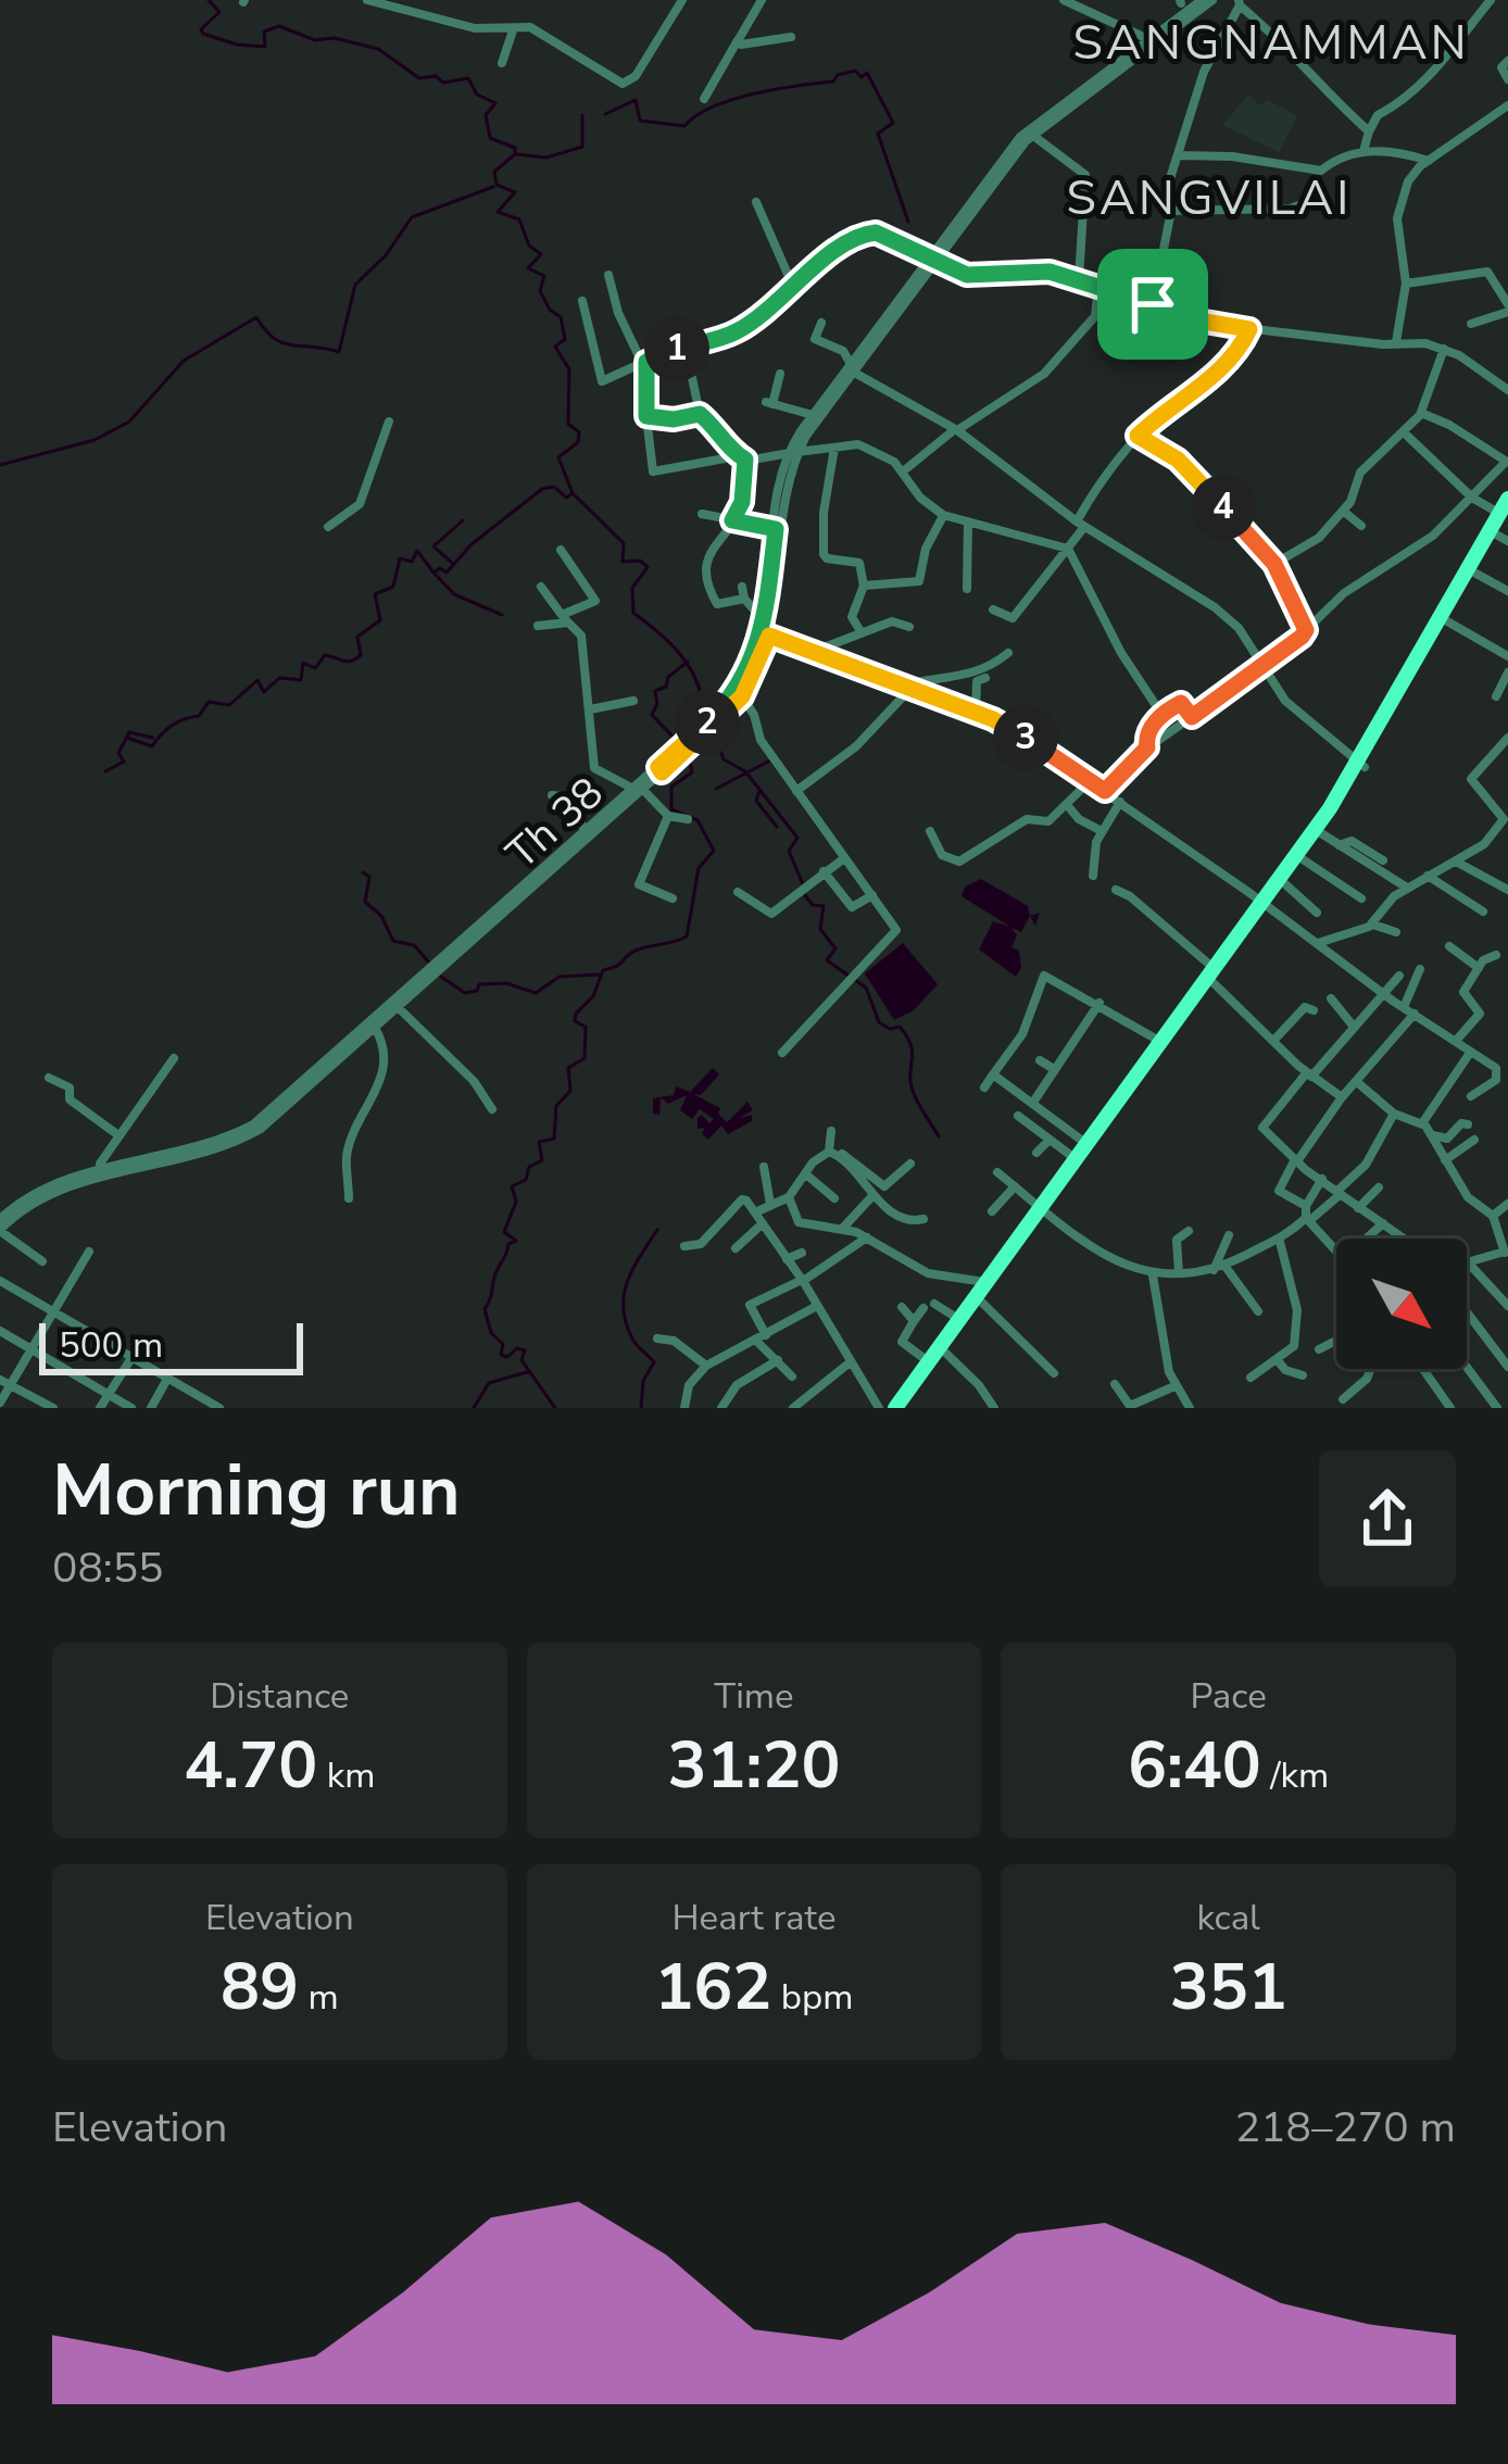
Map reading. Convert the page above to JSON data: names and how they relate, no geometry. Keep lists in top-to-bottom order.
{
  "streets": {
    "street": ["Th 38"]
  },
  "districts": ["SANGNAMMAN", "SANGVILAI"],
  "scale_bar": "500 m",
  "north": "bottom right",
  "page": {
    "pins": [
      "1",
      "4",
      "2",
      "3"
    ],
    "scale": "500 m",
    "heading": ["Morning run", "08:55"],
    "stats": [
      ["Distance", "4.70 km"],
      ["Time", "31:20"],
      ["Pace", "6:40 /km"],
      ["Elevation", "89 m"],
      ["Heart rate", "162 bpm"],
      ["kcal", "351"]
    ],
    "chart": ["Elevation", "218–270 m"]
  }
}
